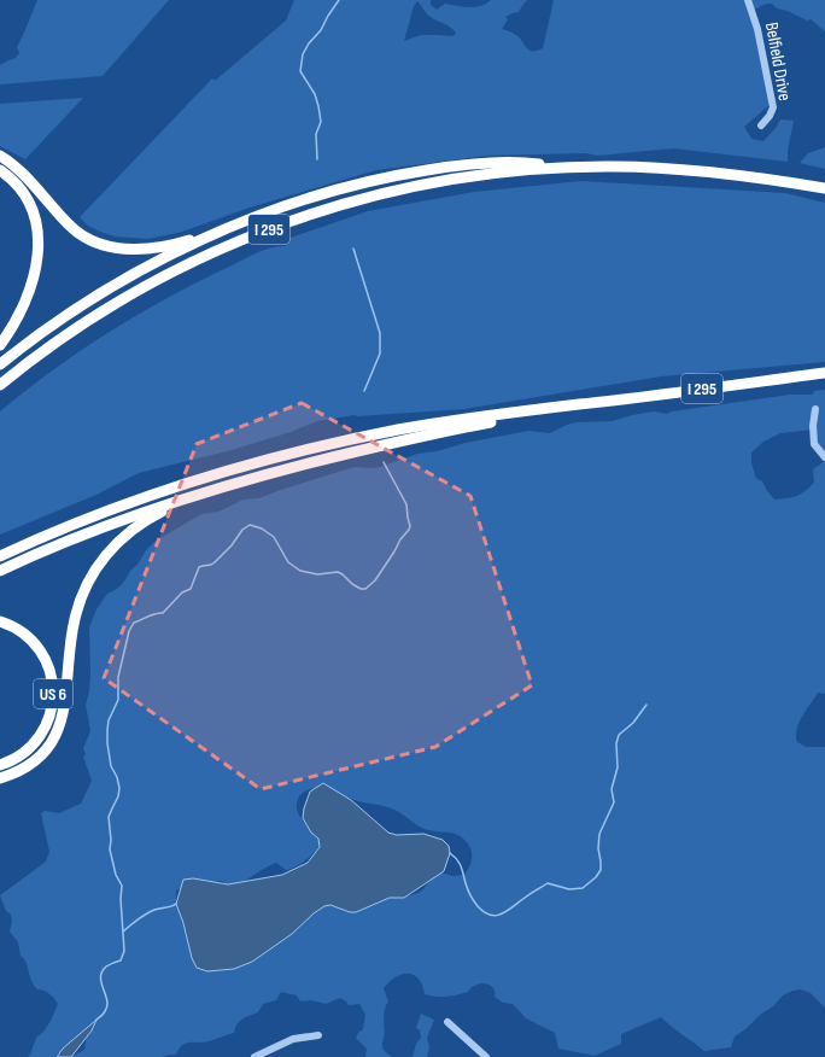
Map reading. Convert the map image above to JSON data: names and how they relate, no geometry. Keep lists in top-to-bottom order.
{
  "streets": {
    "highway": ["I 295", "US 6"],
    "street": ["Belfield Drive"]
  }
}
